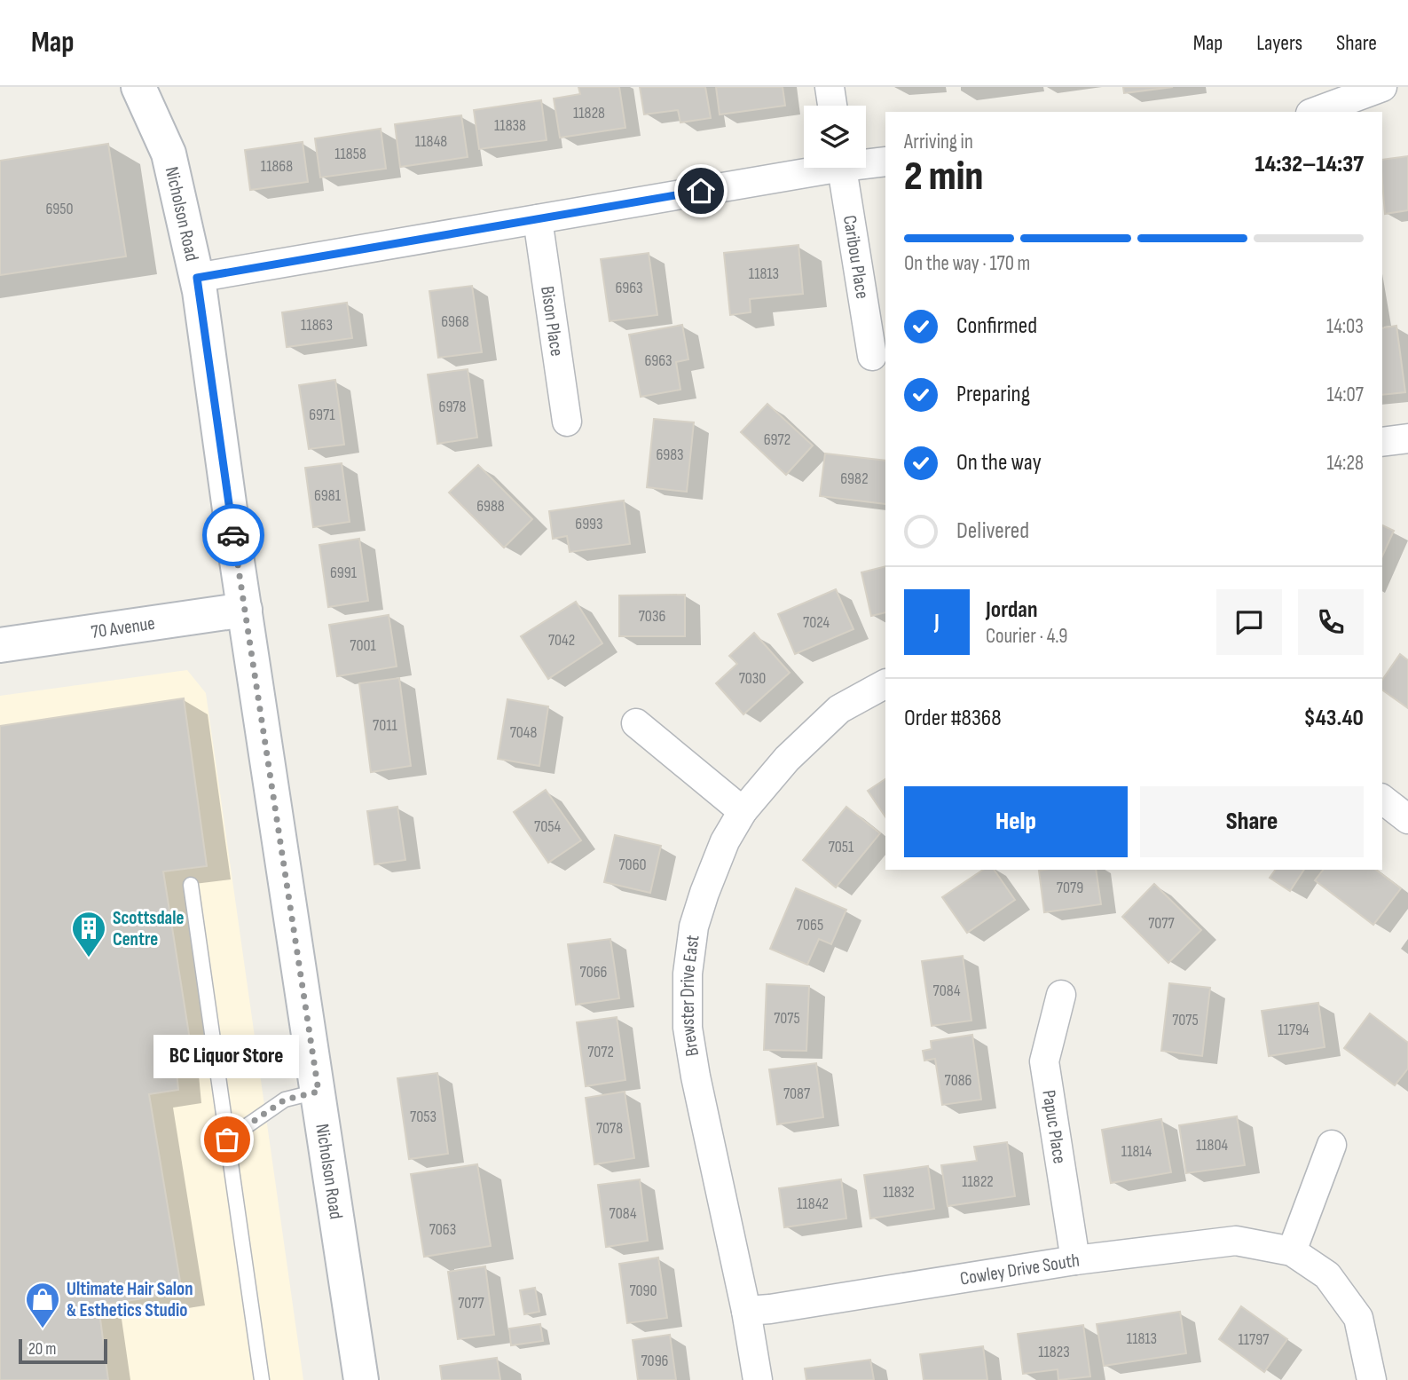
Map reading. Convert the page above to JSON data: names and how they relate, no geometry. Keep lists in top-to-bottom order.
{
  "streets": {
    "street": [
      "Nicholson Road",
      "Caribou Place",
      "Bison Place",
      "70 Avenue",
      "Brewster Drive East",
      "Papuc Place",
      "Cowley Drive South"
    ]
  },
  "crossings": [
    ["Nicholson Road", "70 Avenue"],
    ["Brewster Drive East", "Cowley Drive South"],
    ["Papuc Place", "Cowley Drive South"]
  ],
  "places": {
    "building": ["Scottsdale Centre"],
    "other": ["BC Liquor Store"],
    "shop": ["Ultimate Hair Salon & Esthetics Studio"]
  },
  "house_numbers": [
    "11828",
    "11838",
    "11848",
    "11858",
    "11868",
    "6950",
    "11813",
    "6963",
    "6968",
    "11863",
    "6963",
    "6978",
    "6971",
    "6972",
    "6983",
    "6982",
    "6981",
    "6988",
    "6993",
    "6991",
    "7036",
    "7024",
    "7042",
    "7001",
    "7030",
    "7011",
    "7048",
    "7054",
    "7051",
    "7060",
    "7079",
    "7077",
    "7065",
    "7066",
    "7084",
    "7075",
    "7075",
    "11794",
    "7072",
    "7086",
    "7087",
    "7053",
    "7078",
    "11804",
    "11814",
    "11822",
    "11832",
    "11842",
    "7084",
    "7063",
    "7090",
    "7077",
    "11813",
    "11797",
    "11823",
    "7096"
  ],
  "scale_bar": "20 m",
  "page": {
    "header": "Map",
    "nav": ["Map", "Layers", "Share"],
    "heading": ["2 min", "Arriving in", "14:32–14:37"],
    "panel": [
      "Jordan",
      "Courier · 4.9",
      "Order #8368",
      "$43.40"
    ],
    "bar": "On the way · 170 m",
    "list": [
      ["Confirmed", "14:03"],
      ["Preparing", "14:07"],
      ["On the way", "14:28"],
      "Delivered"
    ],
    "round": "J",
    "buttons": ["Help", "Share"],
    "bubble": "BC Liquor Store",
    "scale": "20 m"
  }
}
